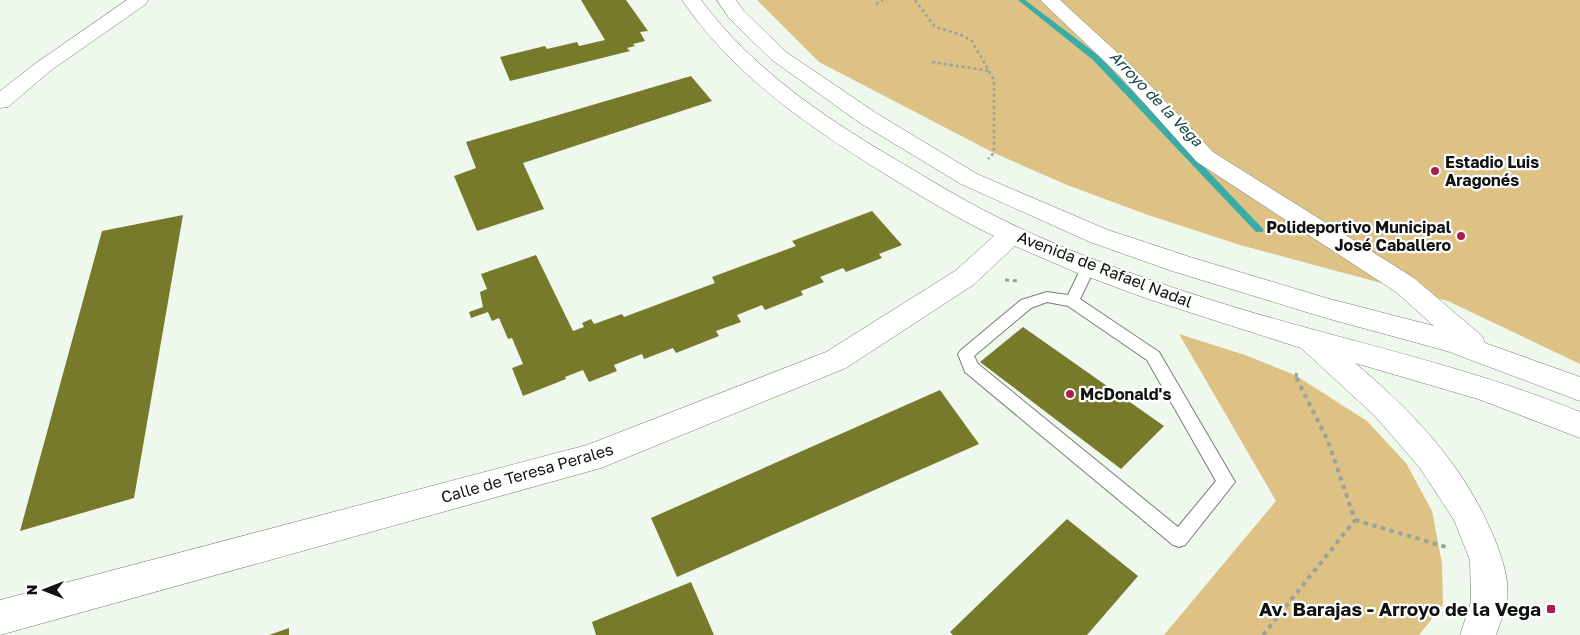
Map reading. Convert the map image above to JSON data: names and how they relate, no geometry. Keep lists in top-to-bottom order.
{
  "streets": {
    "street": ["Avenida de Rafael Nadal", "Calle de Teresa Perales"]
  },
  "crossings": [
    ["Avenida de Rafael Nadal", "Calle de Teresa Perales"]
  ],
  "water": ["Arroyo de la Vega"],
  "places": {
    "other": ["Estadio Luis Aragonés", "Polideportivo Municipal José Caballero", "McDonald's"],
    "transit": ["Av. Barajas - Arroyo de la Vega"]
  },
  "north": "left"
}
